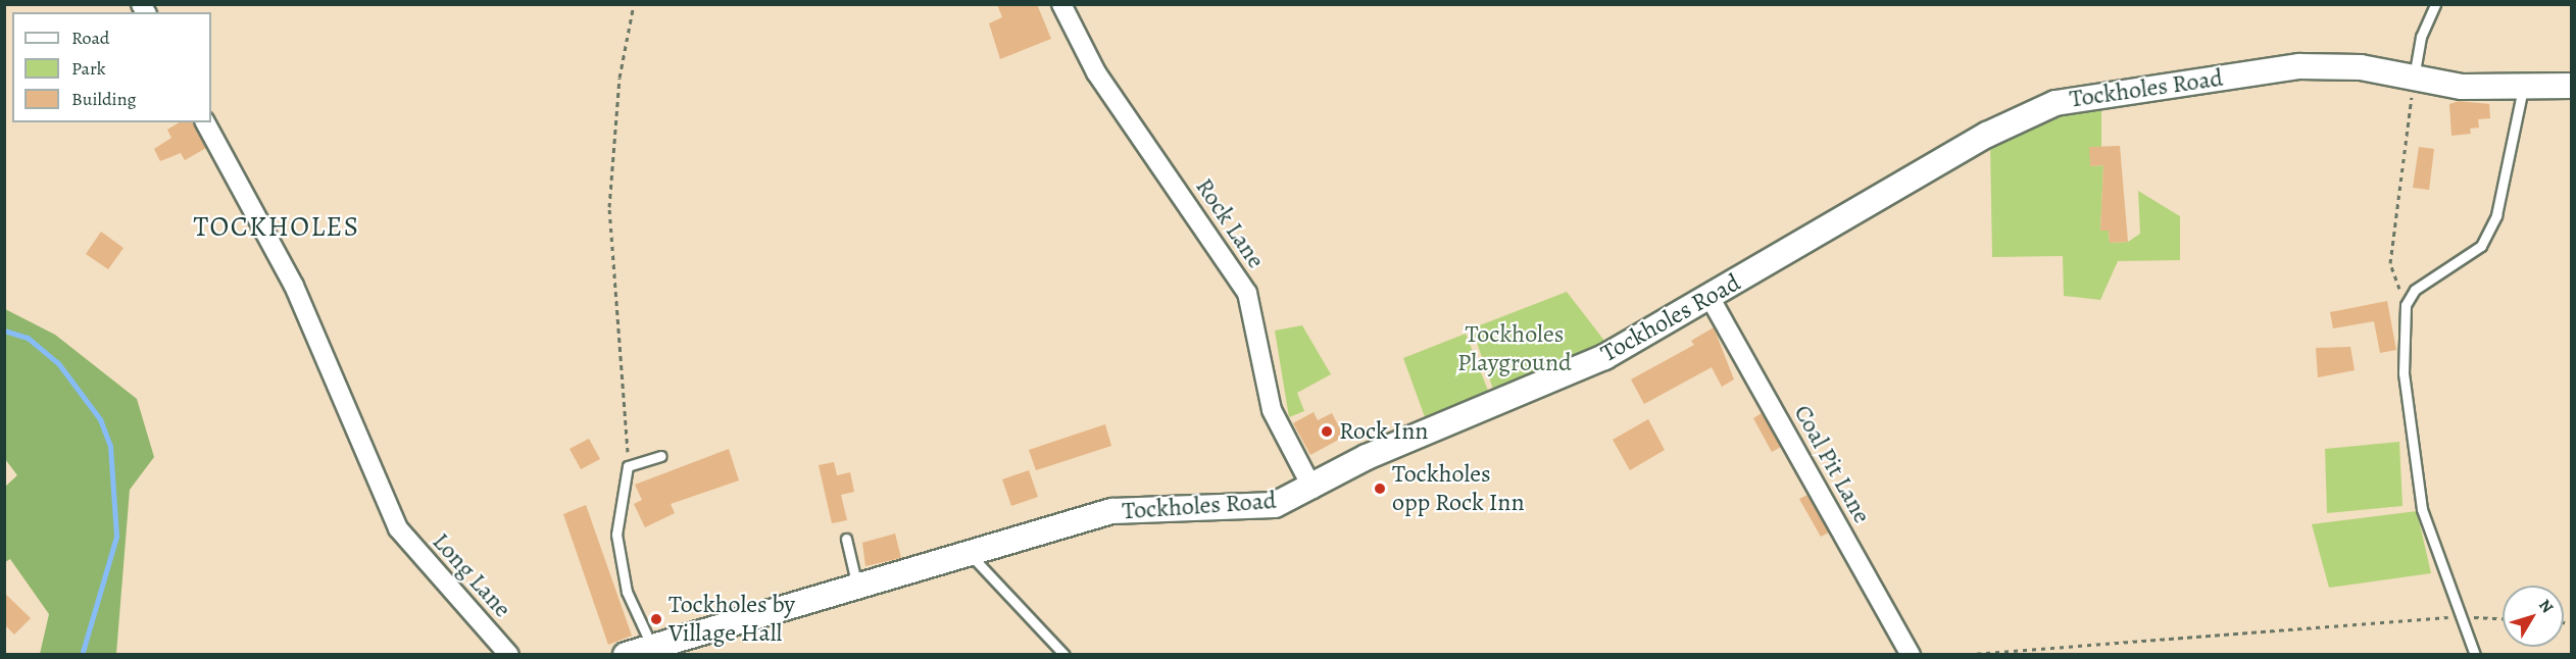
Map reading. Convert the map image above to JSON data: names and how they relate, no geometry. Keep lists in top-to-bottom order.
{
  "streets": {
    "street": [
      "Tockholes Road",
      "Rock Lane",
      "Coal Pit Lane",
      "Long Lane"
    ]
  },
  "crossings": [
    ["Tockholes Road", "Rock Lane"],
    ["Tockholes Road", "Coal Pit Lane"]
  ],
  "districts": ["TOCKHOLES"],
  "parks": ["Tockholes Playground"],
  "places": ["Rock Inn", "Tockholes opp Rock Inn", "Tockholes by Village Hall"],
  "legend": ["Road", "Park", "Building"],
  "north": "top right"
}
